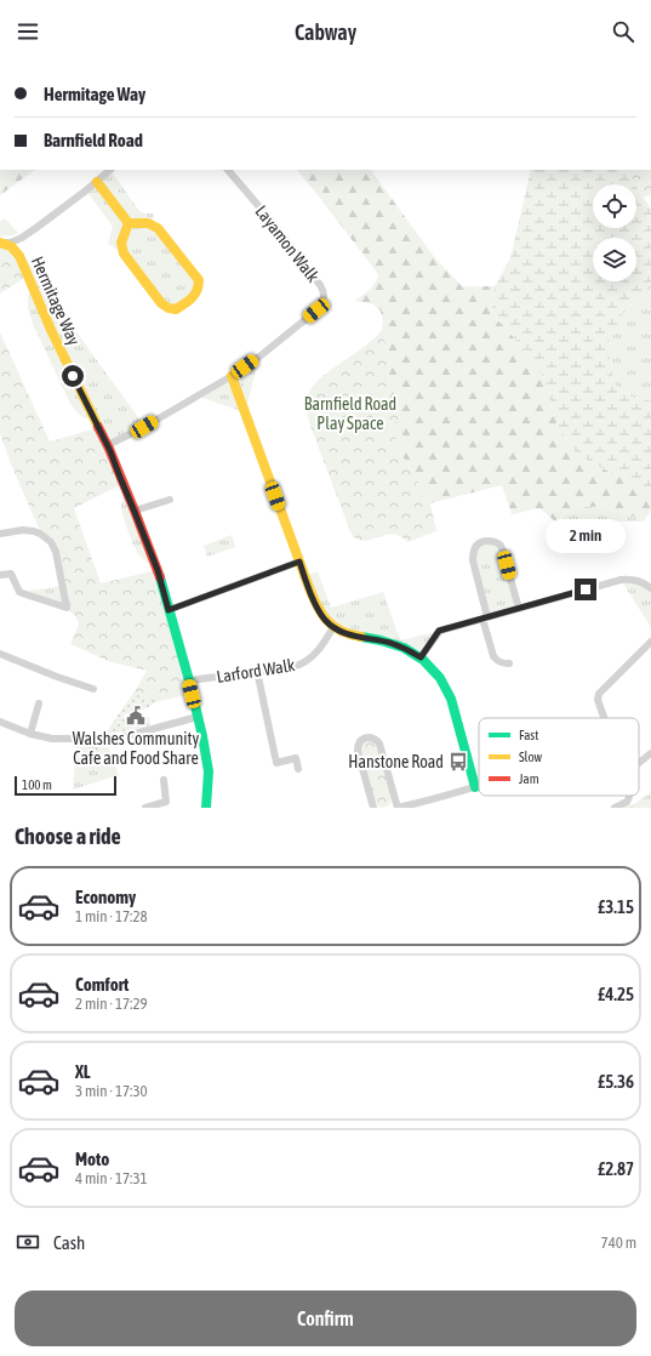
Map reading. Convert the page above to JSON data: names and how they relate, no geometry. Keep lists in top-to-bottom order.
{
  "streets": {
    "street": ["Layamon Walk", "Hermitage Way", "Larford Walk"]
  },
  "crossings": [
    ["Layamon Walk", "Hermitage Way"],
    ["Hermitage Way", "Larford Walk"]
  ],
  "parks": ["Barnfield Road Play Space"],
  "places": {
    "public building": ["Walshes Community Cafe and Food Share"],
    "bus stop": ["Hanstone Road"]
  },
  "legend": ["Fast", "Slow", "Jam"],
  "scale_bar": "100 m",
  "page": {
    "header": "Cabway",
    "banner": ["Hermitage Way", "Barnfield Road"],
    "bubble": "2 min",
    "scale": "100 m",
    "heading": "Choose a ride",
    "list": [
      {
        "name": "Economy",
        "note": "1 min · 17:28",
        "value": "£3.15"
      },
      {
        "name": "Comfort",
        "note": "2 min · 17:29",
        "value": "£4.25"
      },
      {
        "name": "XL",
        "note": "3 min · 17:30",
        "value": "£5.36"
      },
      {
        "name": "Moto",
        "note": "4 min · 17:31",
        "value": "£2.87"
      }
    ],
    "pay": ["Cash", "740 m"],
    "buttons": "Confirm"
  }
}
